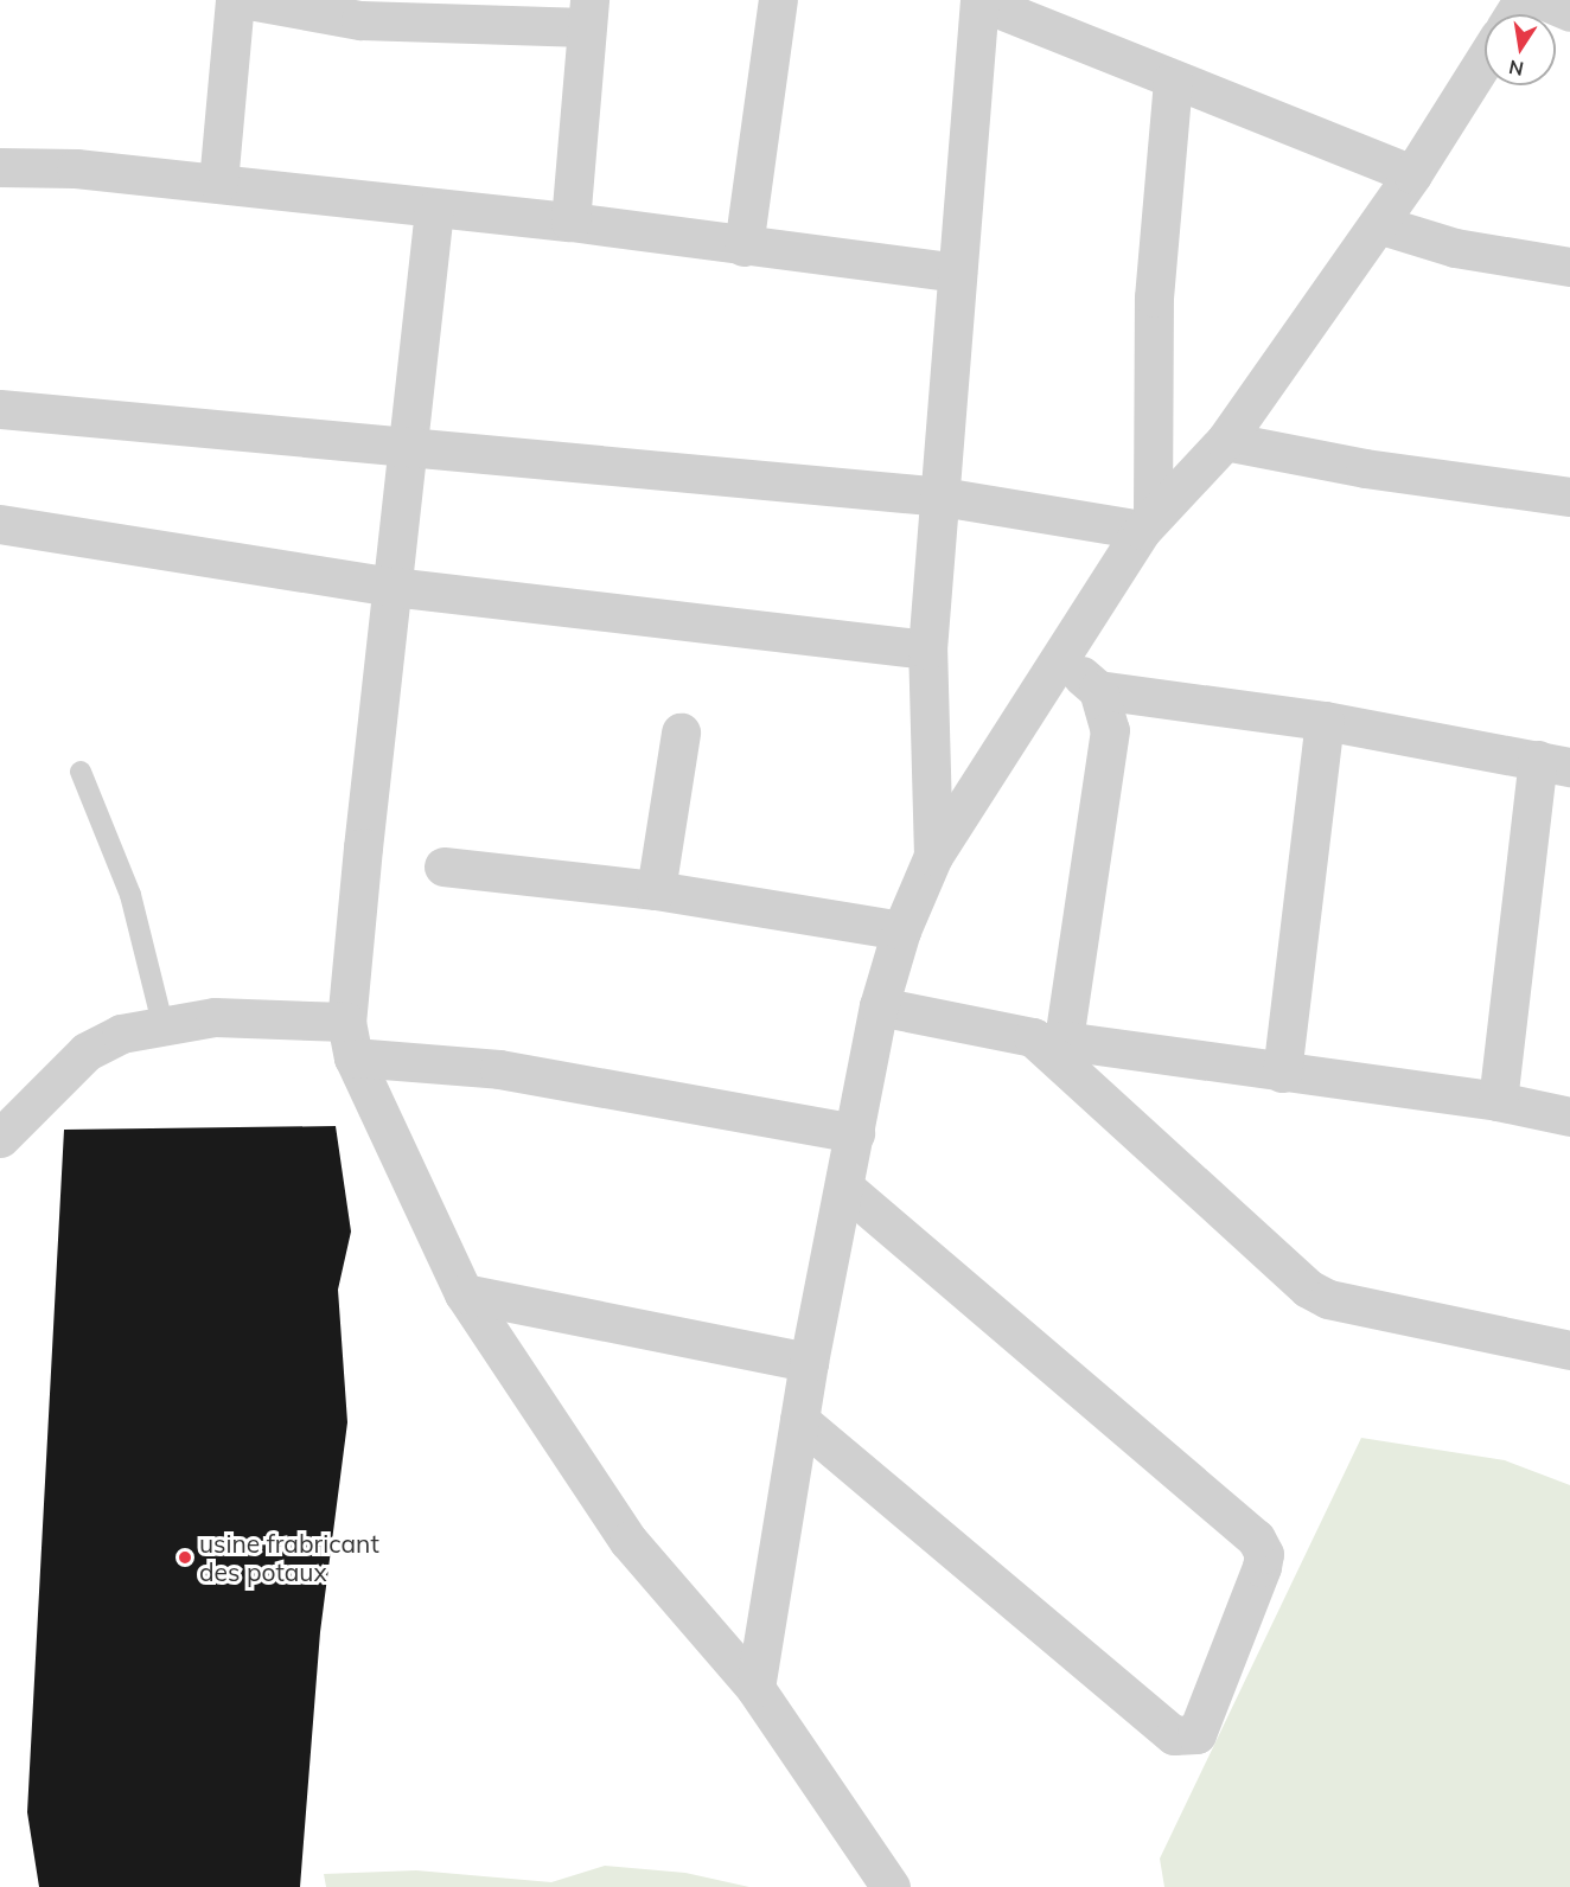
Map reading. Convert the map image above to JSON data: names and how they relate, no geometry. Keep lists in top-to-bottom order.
{
  "places": ["usine frabricant des potaux"],
  "north": "bottom"
}
